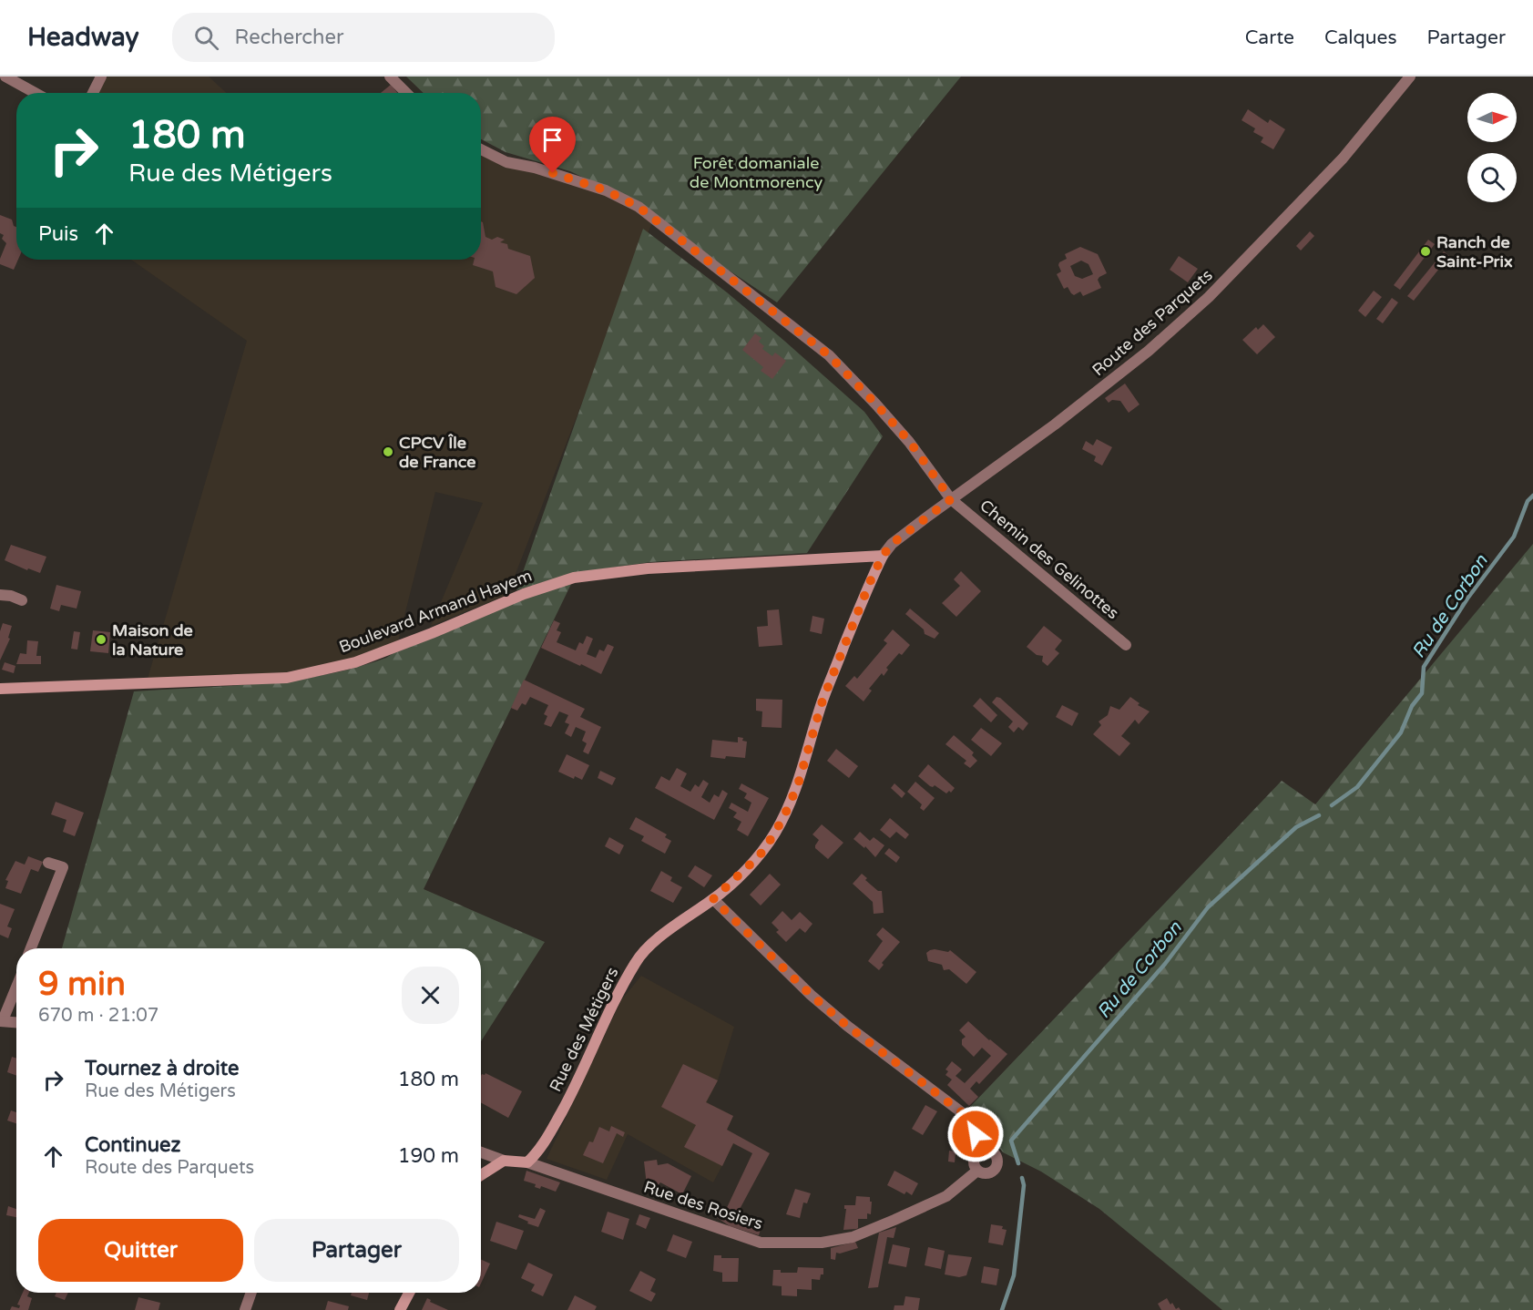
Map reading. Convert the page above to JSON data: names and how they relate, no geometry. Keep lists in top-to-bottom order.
{
  "streets": {
    "main road": ["Boulevard Armand Hayem", "Rue des Métigers", "Rue des Rosiers"],
    "street": ["Route des Parquets", "Chemin des Gelinottes"]
  },
  "crossings": [
    ["Route des Parquets", "Chemin des Gelinottes"],
    ["Route des Parquets", "Boulevard Armand Hayem"],
    ["Route des Parquets", "Rue des Métigers"],
    ["Boulevard Armand Hayem", "Rue des Métigers"],
    ["Rue des Métigers", "Rue des Rosiers"]
  ],
  "water": ["Ru de Corbon"],
  "parks": ["Forêt domaniale de Montmorency"],
  "places": ["Ranch de Saint-Prix", "CPCV Île de France", "Maison de la Nature"],
  "north": "right",
  "page": {
    "header": "Headway",
    "search": "Rechercher",
    "nav": ["Carte", "Calques", "Partager"],
    "turn": ["180 m", "Rue des Métigers"],
    "then": "Puis",
    "heading": ["9 min", "670 m · 21:07"],
    "list": [
      {
        "name": "Tournez à droite",
        "note": "Rue des Métigers",
        "value": "180 m"
      },
      {
        "name": "Continuez",
        "note": "Route des Parquets",
        "value": "190 m"
      }
    ],
    "buttons": ["Quitter", "Partager"]
  }
}
